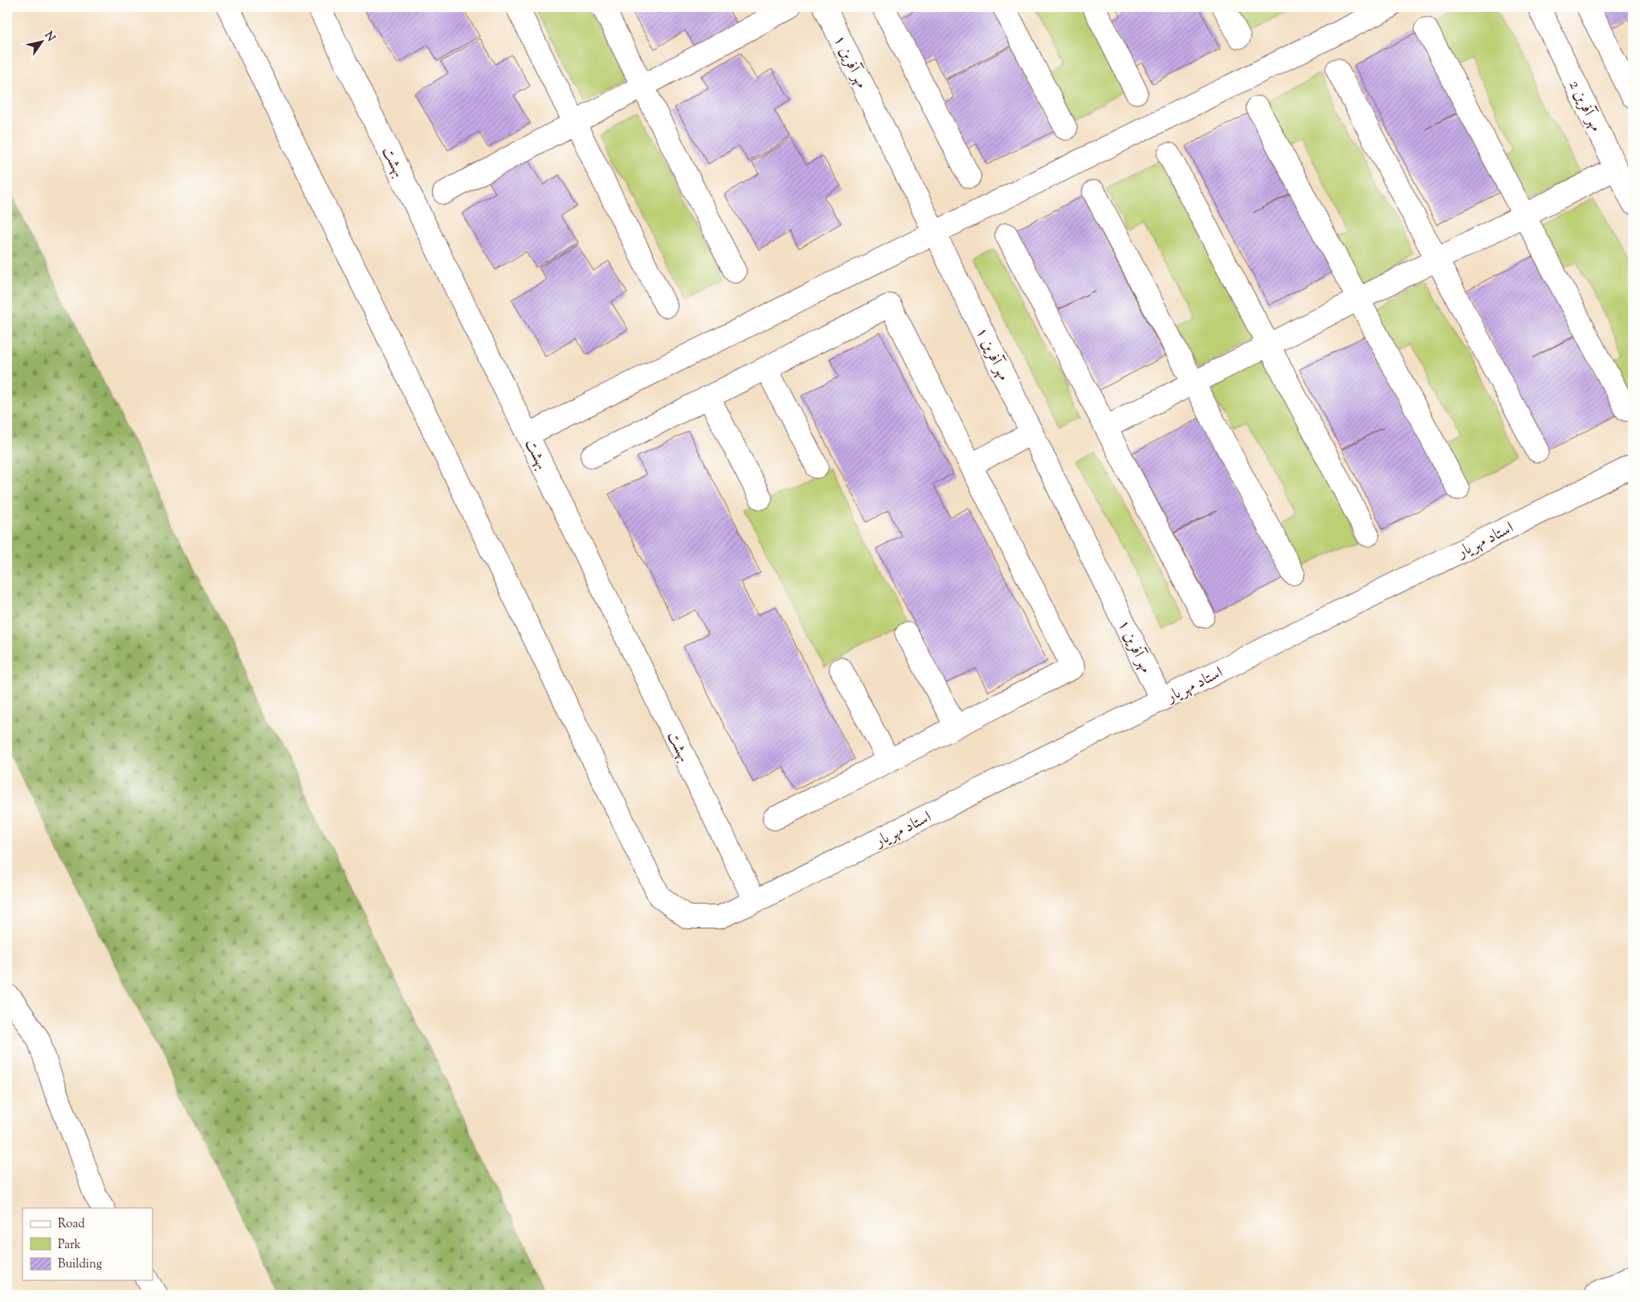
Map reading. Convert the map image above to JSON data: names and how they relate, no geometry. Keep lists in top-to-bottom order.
{
  "streets": {
    "street": [
      "مهر آفرین ۱",
      "مهر آفرین 2",
      "بهشت",
      "استاد مهریار"
    ]
  },
  "crossings": [
    ["مهر آفرین ۱", "استاد مهریار"],
    ["بهشت", "استاد مهریار"]
  ],
  "legend": ["Road", "Park", "Building"],
  "north": "top right"
}
